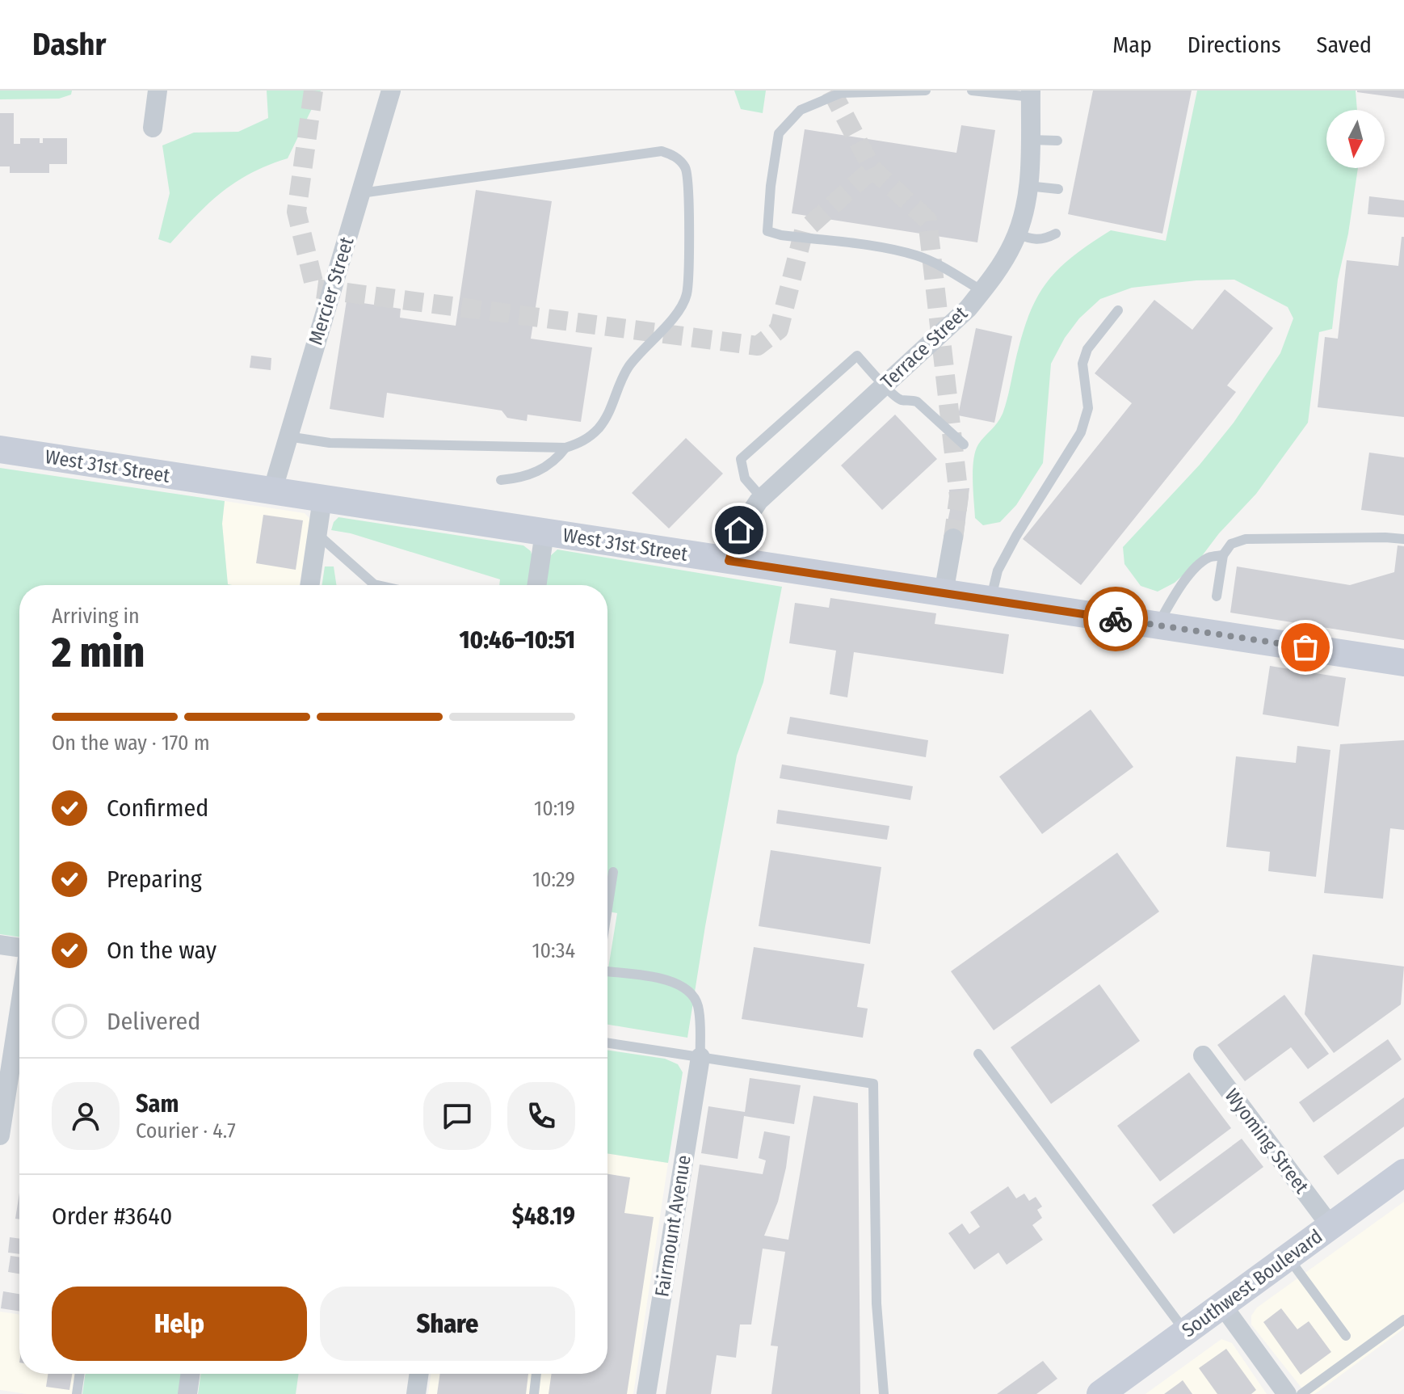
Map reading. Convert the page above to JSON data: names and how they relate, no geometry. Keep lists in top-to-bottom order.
{
  "streets": {
    "main road": ["West 31st Street", "Southwest Boulevard"],
    "street": [
      "Mercier Street",
      "Terrace Street",
      "Wyoming Street",
      "Fairmount Avenue"
    ]
  },
  "crossings": [
    ["Mercier Street", "West 31st Street"],
    ["Terrace Street", "West 31st Street"],
    ["Wyoming Street", "Southwest Boulevard"]
  ],
  "north": "bottom",
  "page": {
    "header": "Dashr",
    "nav": ["Map", "Directions", "Saved"],
    "heading": ["2 min", "Arriving in", "10:46–10:51"],
    "panel": [
      "Sam",
      "Courier · 4.7",
      "Order #3640",
      "$48.19"
    ],
    "bar": "On the way · 170 m",
    "list": [
      ["Confirmed", "10:19"],
      ["Preparing", "10:29"],
      ["On the way", "10:34"],
      "Delivered"
    ],
    "buttons": ["Help", "Share"]
  }
}
